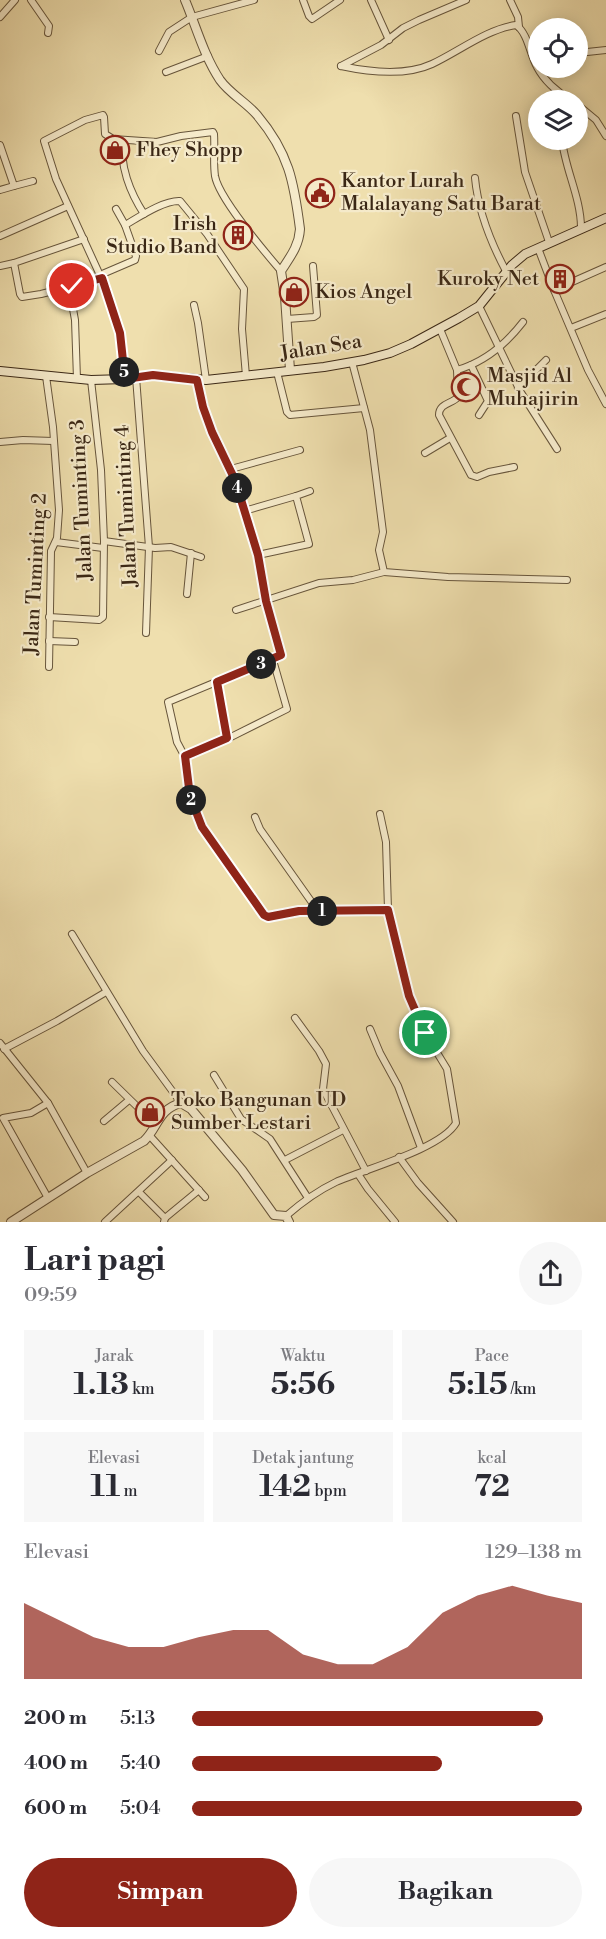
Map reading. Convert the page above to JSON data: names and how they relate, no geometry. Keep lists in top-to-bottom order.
{
  "streets": {
    "main road": ["Jalan Sea"],
    "street": ["Jalan Tuminting 3", "Jalan Tuminting 4", "Jalan Tuminting 2"]
  },
  "crossings": [
    ["Jalan Sea", "Jalan Tuminting 3"],
    ["Jalan Sea", "Jalan Tuminting 4"],
    ["Jalan Sea", "Jalan Tuminting 2"],
    ["Jalan Tuminting 3", "Jalan Tuminting 2"]
  ],
  "places": {
    "shop": ["Fhey Shopp", "Kios Angel", "Toko Bangunan UD Sumber Lestari"],
    "public building": ["Kantor Lurah Malalayang Satu Barat"],
    "building": ["Irish Studio Band", "Kuroky Net"],
    "mosque": ["Masjid Al Muhajirin"]
  },
  "page": {
    "pins": [
      "5",
      "4",
      "3",
      "2",
      "1"
    ],
    "heading": ["Lari pagi", "09:59"],
    "stats": [
      ["Jarak", "1.13 km"],
      ["Waktu", "5:56"],
      ["Pace", "5:15 /km"],
      ["Elevasi", "11 m"],
      ["Detak jantung", "142 bpm"],
      ["kcal", "72"]
    ],
    "chart": ["Elevasi", "129–138 m"],
    "list": [
      {
        "name": "200 m",
        "note": "5:13"
      },
      {
        "name": "400 m",
        "note": "5:40"
      },
      {
        "name": "600 m",
        "note": "5:04"
      }
    ],
    "buttons": ["Simpan", "Bagikan"]
  }
}
